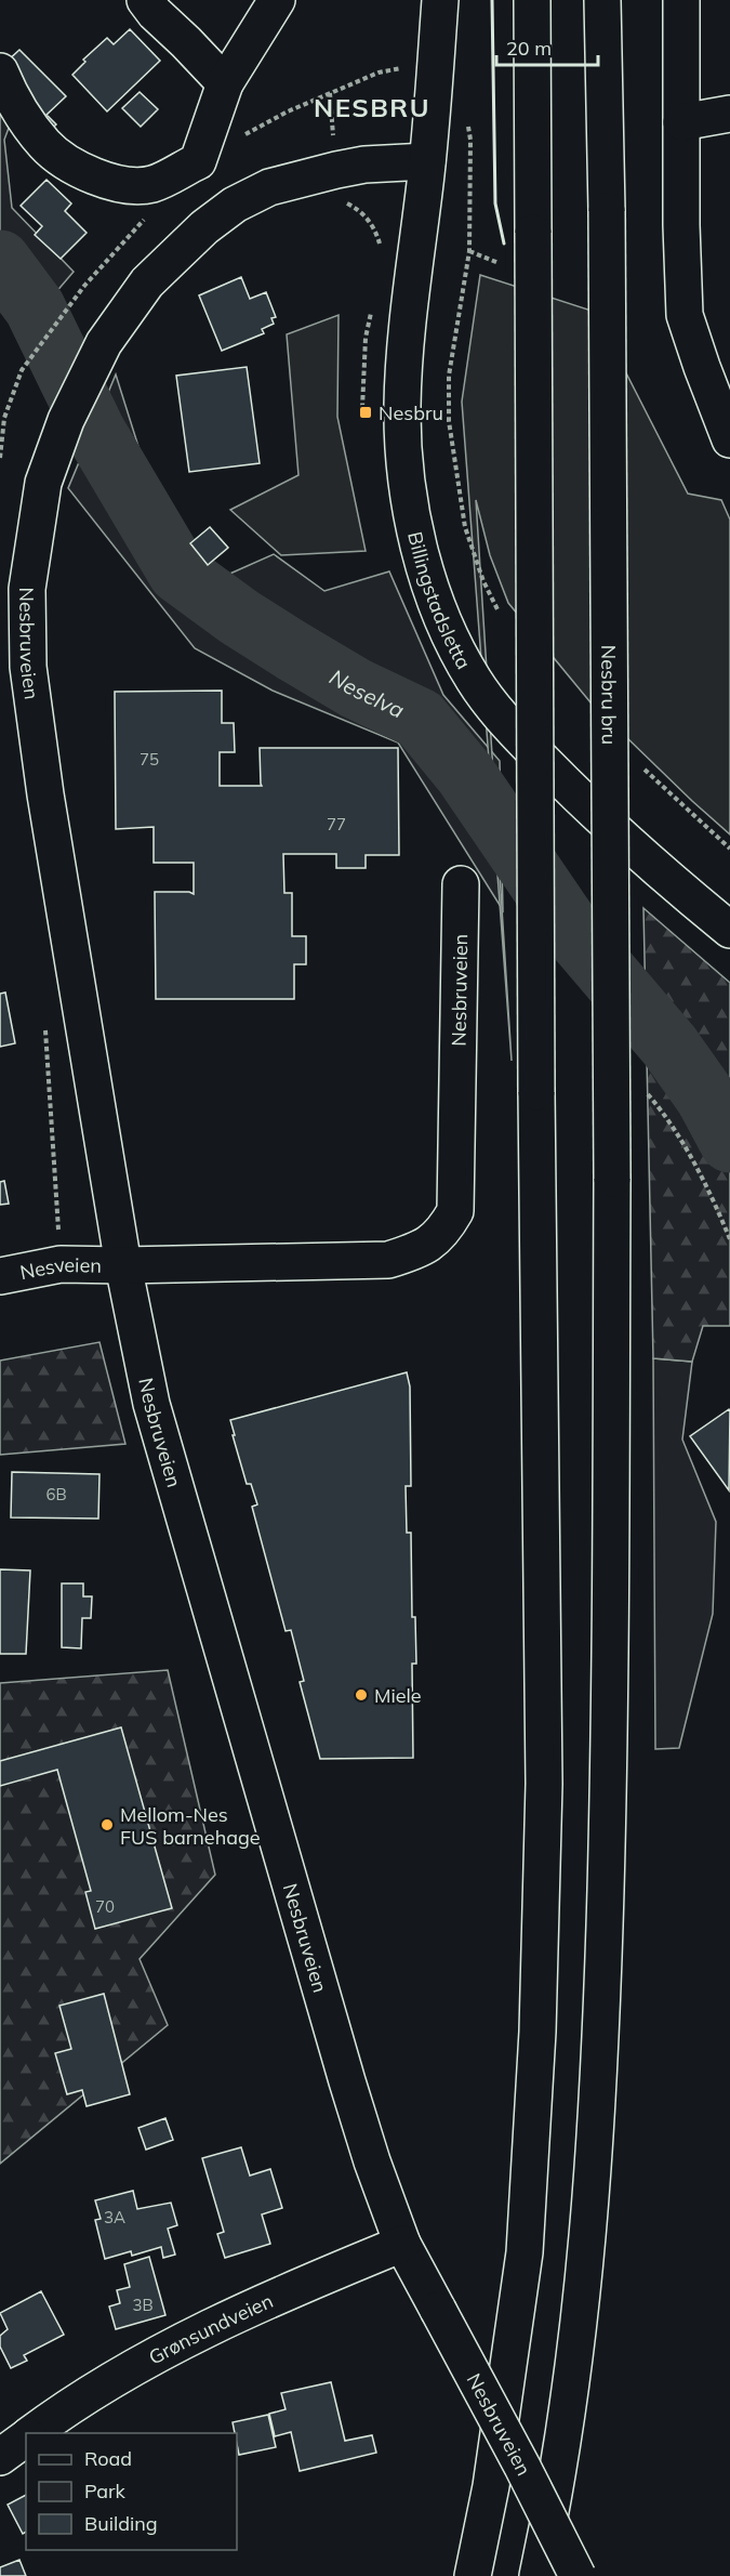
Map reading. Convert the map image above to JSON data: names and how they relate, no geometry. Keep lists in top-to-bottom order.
{
  "streets": {
    "main road": [
      "Billingstadsletta",
      "Nesbruveien",
      "Nesbru bru",
      "Nesveien",
      "Grønsundveien"
    ]
  },
  "crossings": [
    ["Billingstadsletta", "Nesbruveien"],
    ["Nesbruveien", "Nesveien"],
    ["Nesbruveien", "Grønsundveien"]
  ],
  "districts": ["NESBRU"],
  "water": ["Neselva"],
  "places": {
    "transit": ["Nesbru"],
    "other": ["Miele", "Mellom-Nes FUS barnehage"]
  },
  "house_numbers": [
    "75",
    "77",
    "6B",
    "70",
    "3A",
    "3B"
  ],
  "legend": ["Road", "Park", "Building"],
  "scale_bar": "20 m"
}
